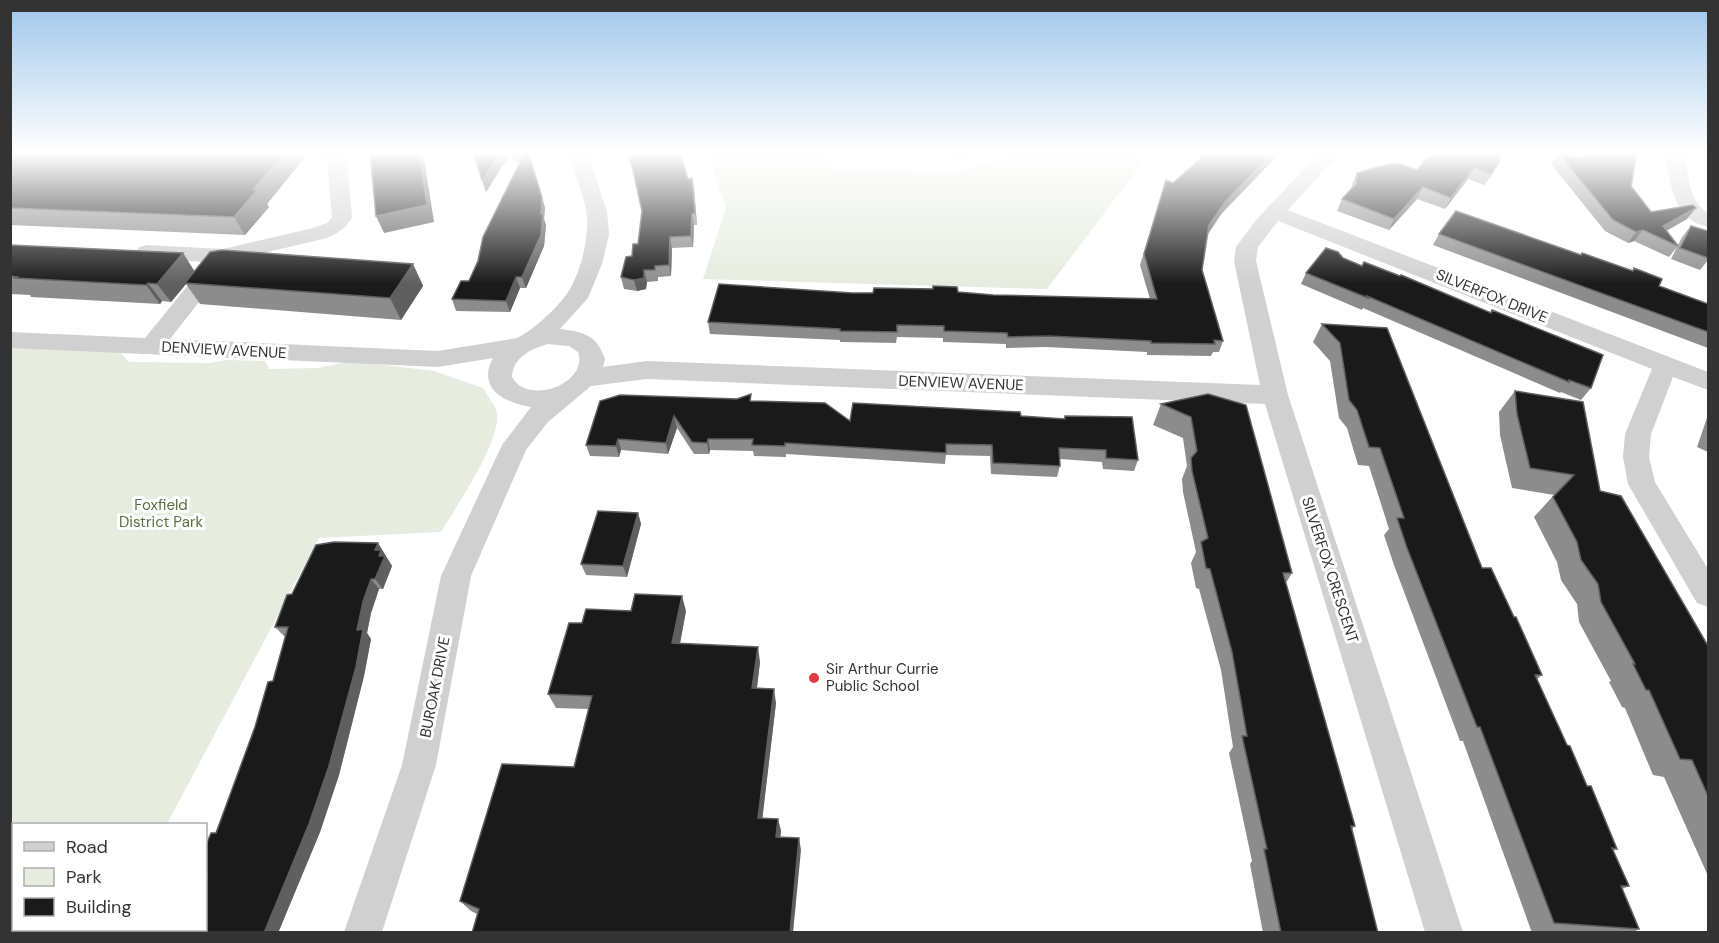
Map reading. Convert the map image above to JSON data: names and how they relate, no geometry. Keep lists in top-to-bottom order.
{
  "streets": {
    "street": [
      "SILVERFOX DRIVE",
      "DENVIEW AVENUE",
      "SILVERFOX CRESCENT",
      "BUROAK DRIVE"
    ]
  },
  "crossings": [
    ["SILVERFOX DRIVE", "SILVERFOX CRESCENT"],
    ["DENVIEW AVENUE", "SILVERFOX CRESCENT"],
    ["DENVIEW AVENUE", "BUROAK DRIVE"]
  ],
  "parks": ["Foxfield District Park"],
  "places": ["Sir Arthur Currie Public School"],
  "legend": ["Road", "Park", "Building"]
}
